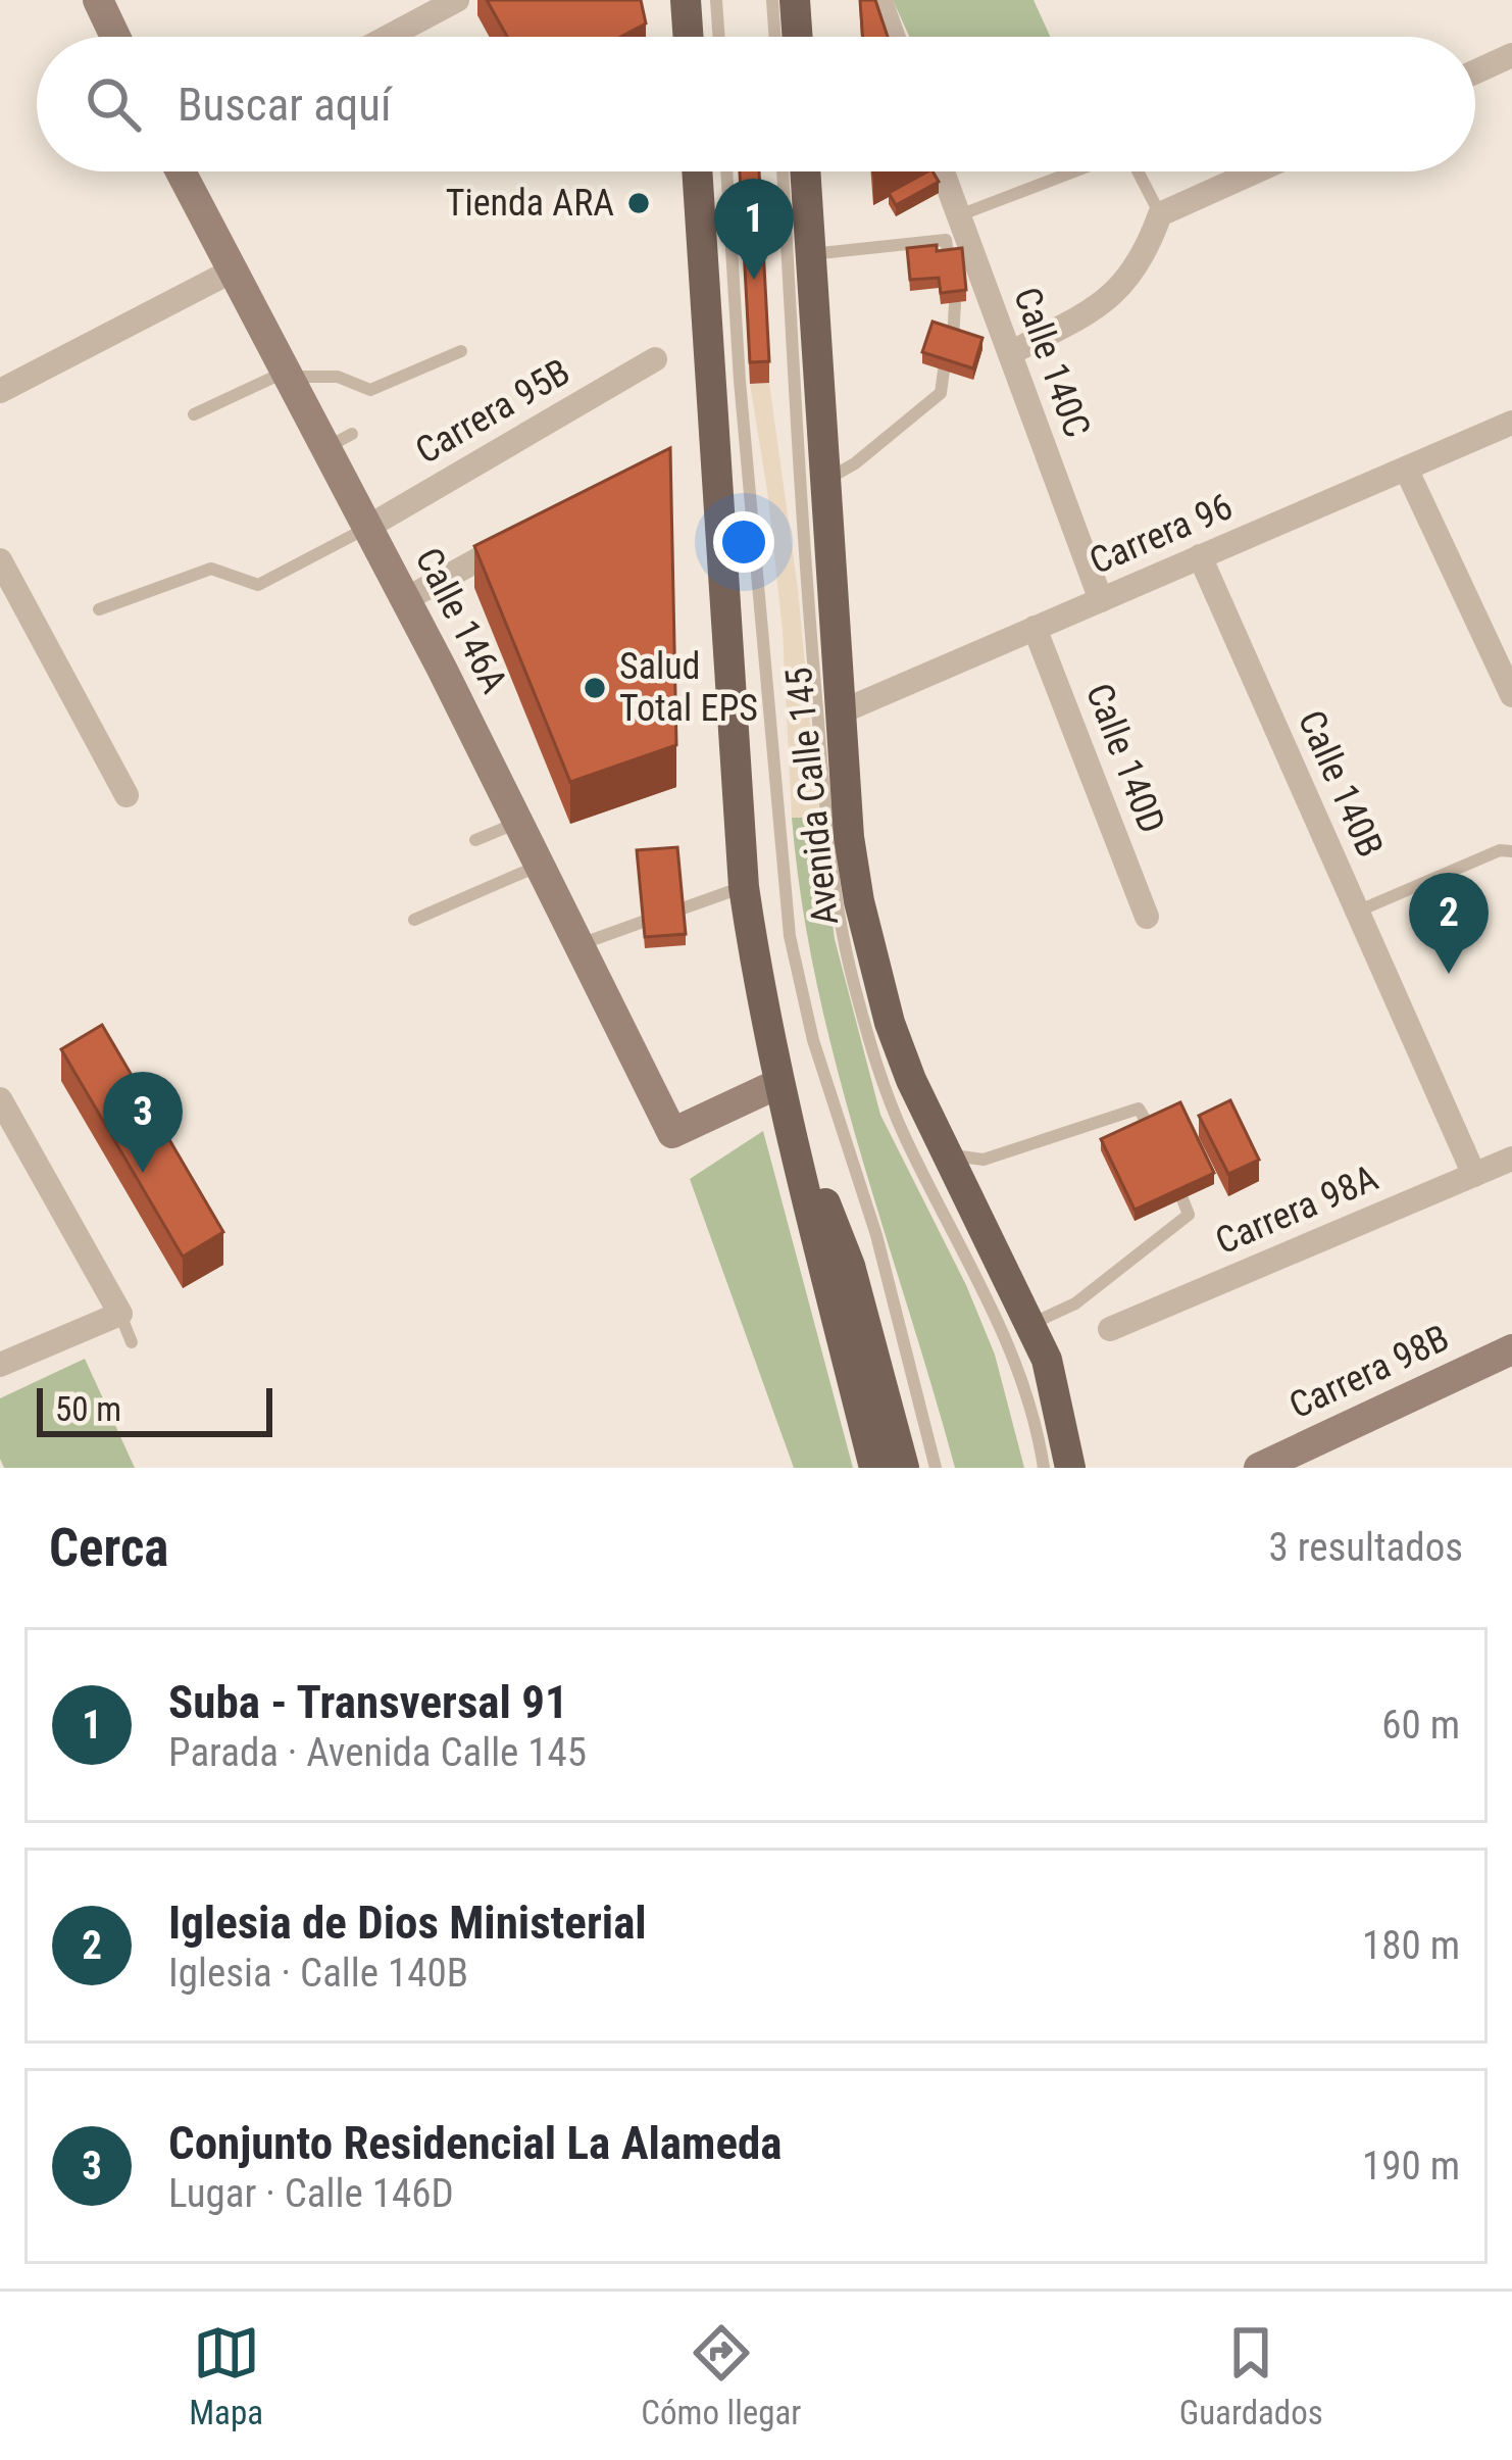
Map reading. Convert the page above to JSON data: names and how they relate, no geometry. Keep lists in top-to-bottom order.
{
  "streets": {
    "main road": ["Avenida Calle 145"],
    "street": [
      "Calle 140C",
      "Carrera 95B",
      "Carrera 96",
      "Calle 146A",
      "Calle 140D",
      "Calle 140B",
      "Carrera 98A",
      "Carrera 98B"
    ]
  },
  "crossings": [
    ["Calle 140C", "Carrera 96"],
    ["Carrera 95B", "Calle 146A"],
    ["Carrera 96", "Calle 140D"],
    ["Carrera 96", "Calle 140B"],
    ["Carrera 96", "Avenida Calle 145"],
    ["Calle 146A", "Avenida Calle 145"],
    ["Calle 140B", "Carrera 98A"]
  ],
  "places": ["Tienda ARA", "Salud Total EPS"],
  "scale_bar": "50 m",
  "page": {
    "search": "Buscar aquí",
    "pins": ["1", "2", "3"],
    "scale": "50 m",
    "heading": ["Cerca", "3 resultados"],
    "list": [
      {
        "mark": "1",
        "name": "Suba - Transversal 91",
        "note": "Parada · Avenida Calle 145",
        "value": "60 m"
      },
      {
        "mark": "2",
        "name": "Iglesia de Dios Ministerial",
        "note": "Iglesia · Calle 140B",
        "value": "180 m"
      },
      {
        "mark": "3",
        "name": "Conjunto Residencial La Alameda",
        "note": "Lugar · Calle 146D",
        "value": "190 m"
      }
    ],
    "nav": ["Mapa", "Cómo llegar", "Guardados"]
  }
}
